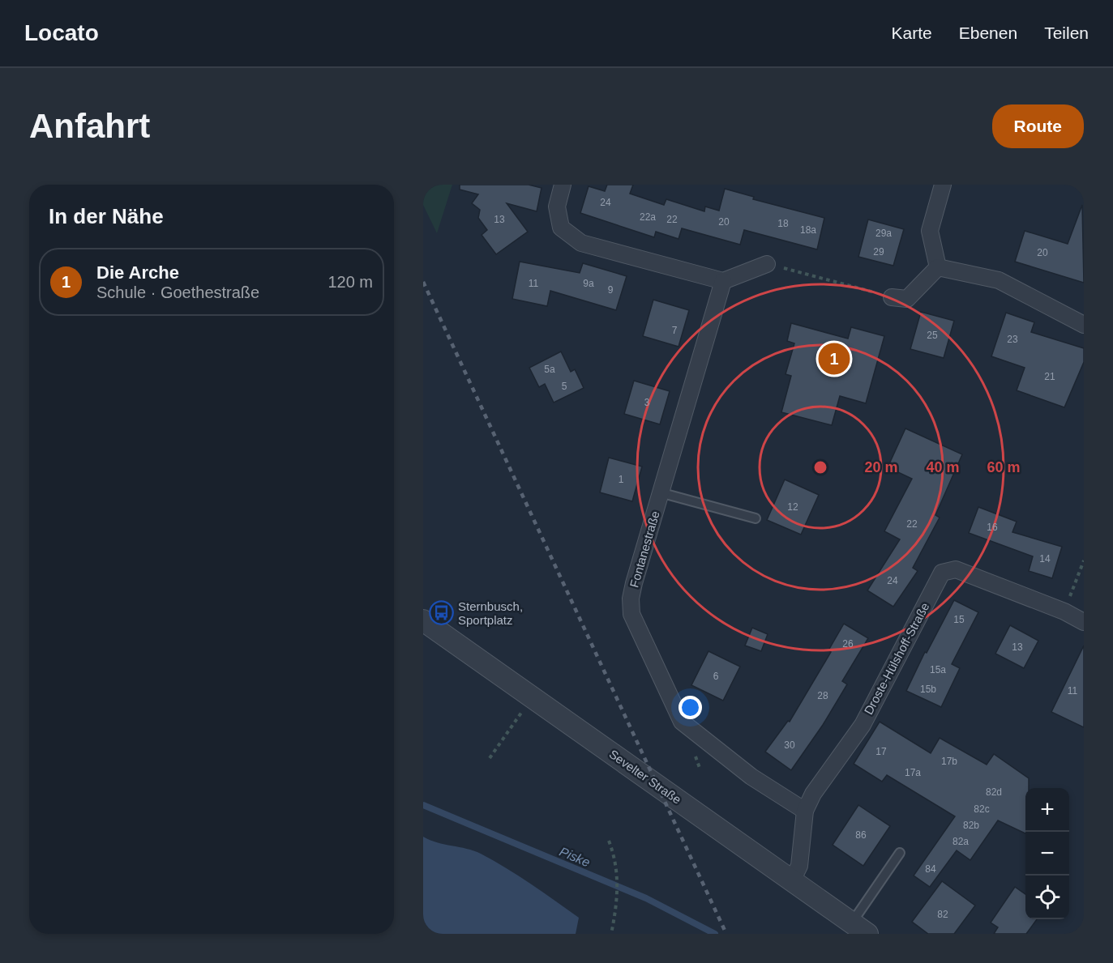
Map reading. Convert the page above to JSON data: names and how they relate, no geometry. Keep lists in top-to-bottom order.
{
  "streets": {
    "street": ["Fontanestraße", "Droste-Hülshoff-Straße", "Sevelter Straße"]
  },
  "crossings": [
    ["Fontanestraße", "Droste-Hülshoff-Straße"],
    ["Droste-Hülshoff-Straße", "Sevelter Straße"]
  ],
  "water": ["Piske"],
  "places": {
    "bus stop": ["Sternbusch, Sportplatz"]
  },
  "house_numbers": [
    "24",
    "22a",
    "13",
    "22",
    "20",
    "18",
    "18a",
    "29a",
    "29",
    "20",
    "11",
    "9a",
    "9",
    "7",
    "25",
    "23",
    "5a",
    "21",
    "5",
    "3",
    "1",
    "12",
    "22",
    "16",
    "14",
    "24",
    "15",
    "26",
    "13",
    "15a",
    "6",
    "15b",
    "11",
    "28",
    "30",
    "17",
    "17b",
    "17a",
    "82d",
    "82c",
    "82b",
    "86",
    "82a",
    "84",
    "82"
  ],
  "page": {
    "header": "Locato",
    "nav": ["Karte", "Ebenen", "Teilen"],
    "buttons": "Route",
    "title": "Anfahrt",
    "heading": "In der Nähe",
    "list": [
      {
        "mark": "1",
        "name": "Die Arche",
        "note": "Schule · Goethestraße",
        "value": "120 m"
      }
    ],
    "pins": "1",
    "map_buttons": ["+", "−"]
  },
  "rings": ["20 m", "40 m", "60 m"]
}
